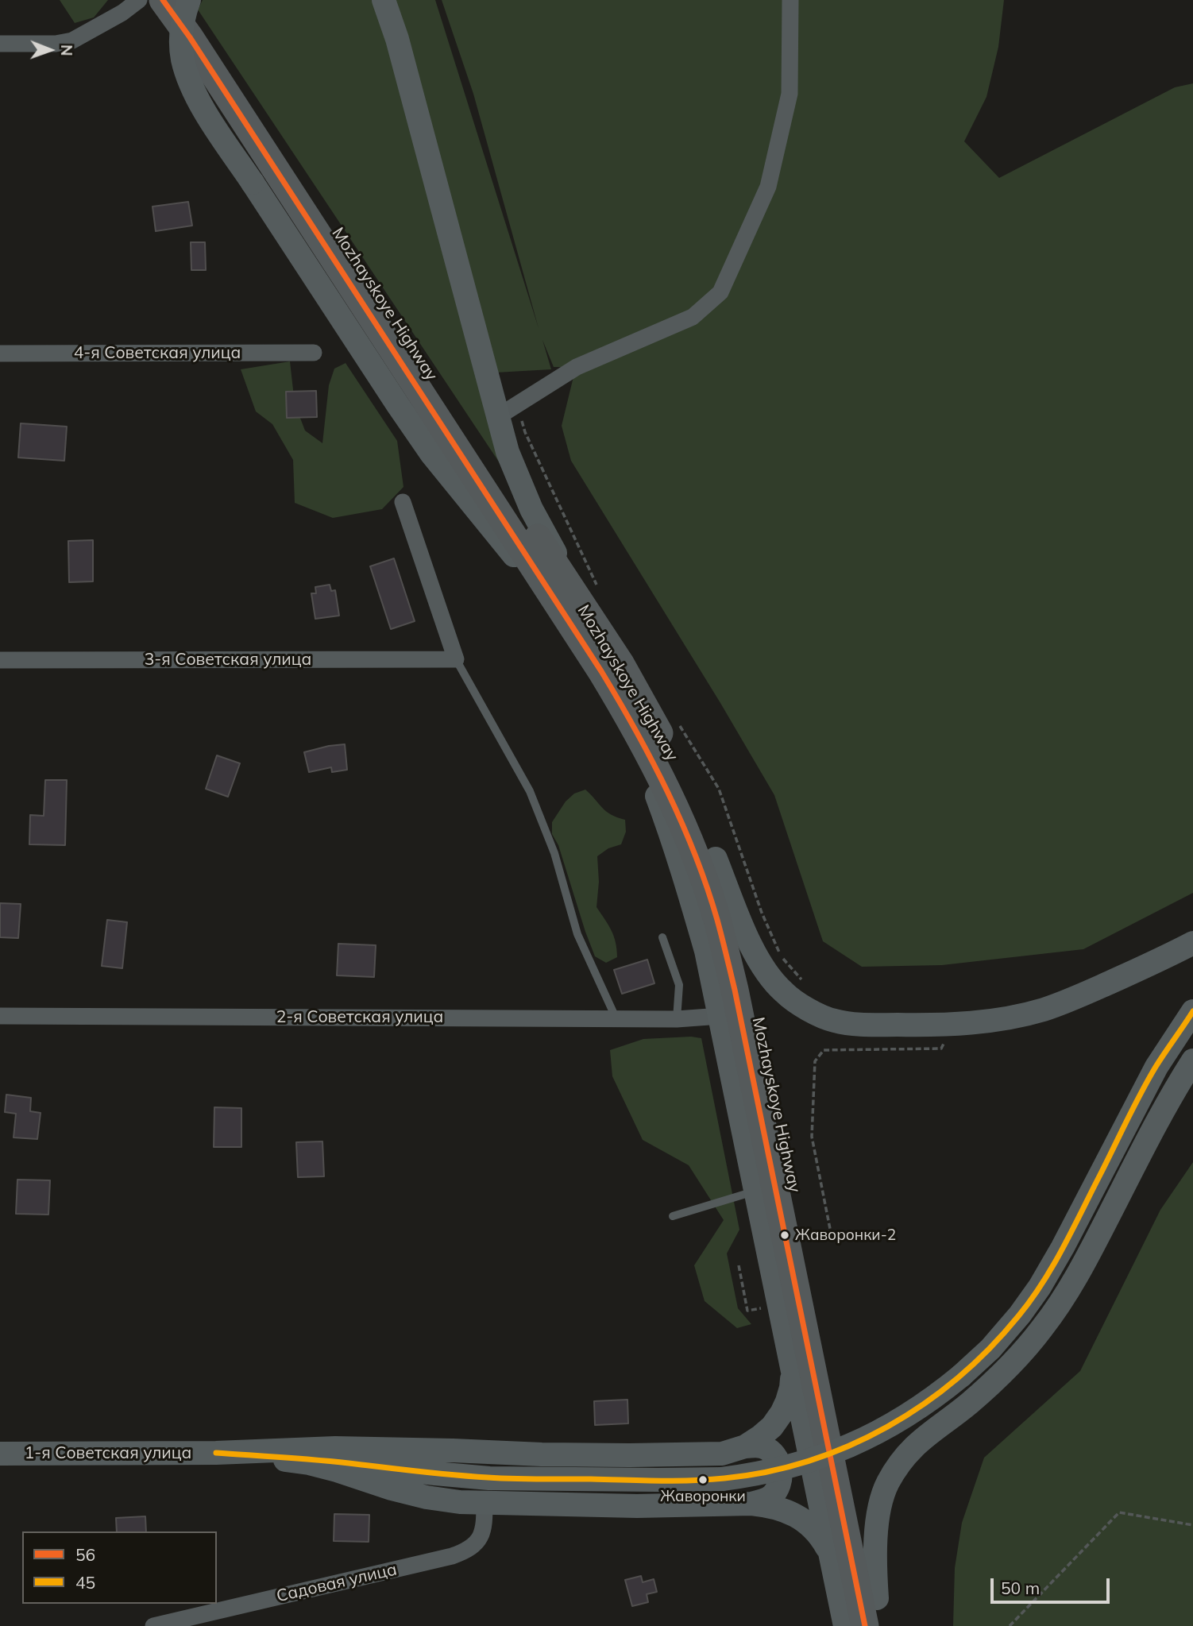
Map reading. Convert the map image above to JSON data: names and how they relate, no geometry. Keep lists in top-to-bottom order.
{
  "streets": {
    "main road": ["Mozhayskoye Highway", "1-я Советская улица"],
    "street": [
      "4-я Советская улица",
      "3-я Советская улица",
      "2-я Советская улица",
      "Садовая улица"
    ]
  },
  "places": ["Жаворонки-2", "Жаворонки"],
  "lines": ["transit line 56", "transit line 45"],
  "legend": ["56", "45"],
  "scale_bar": "50 m",
  "north": "right"
}
